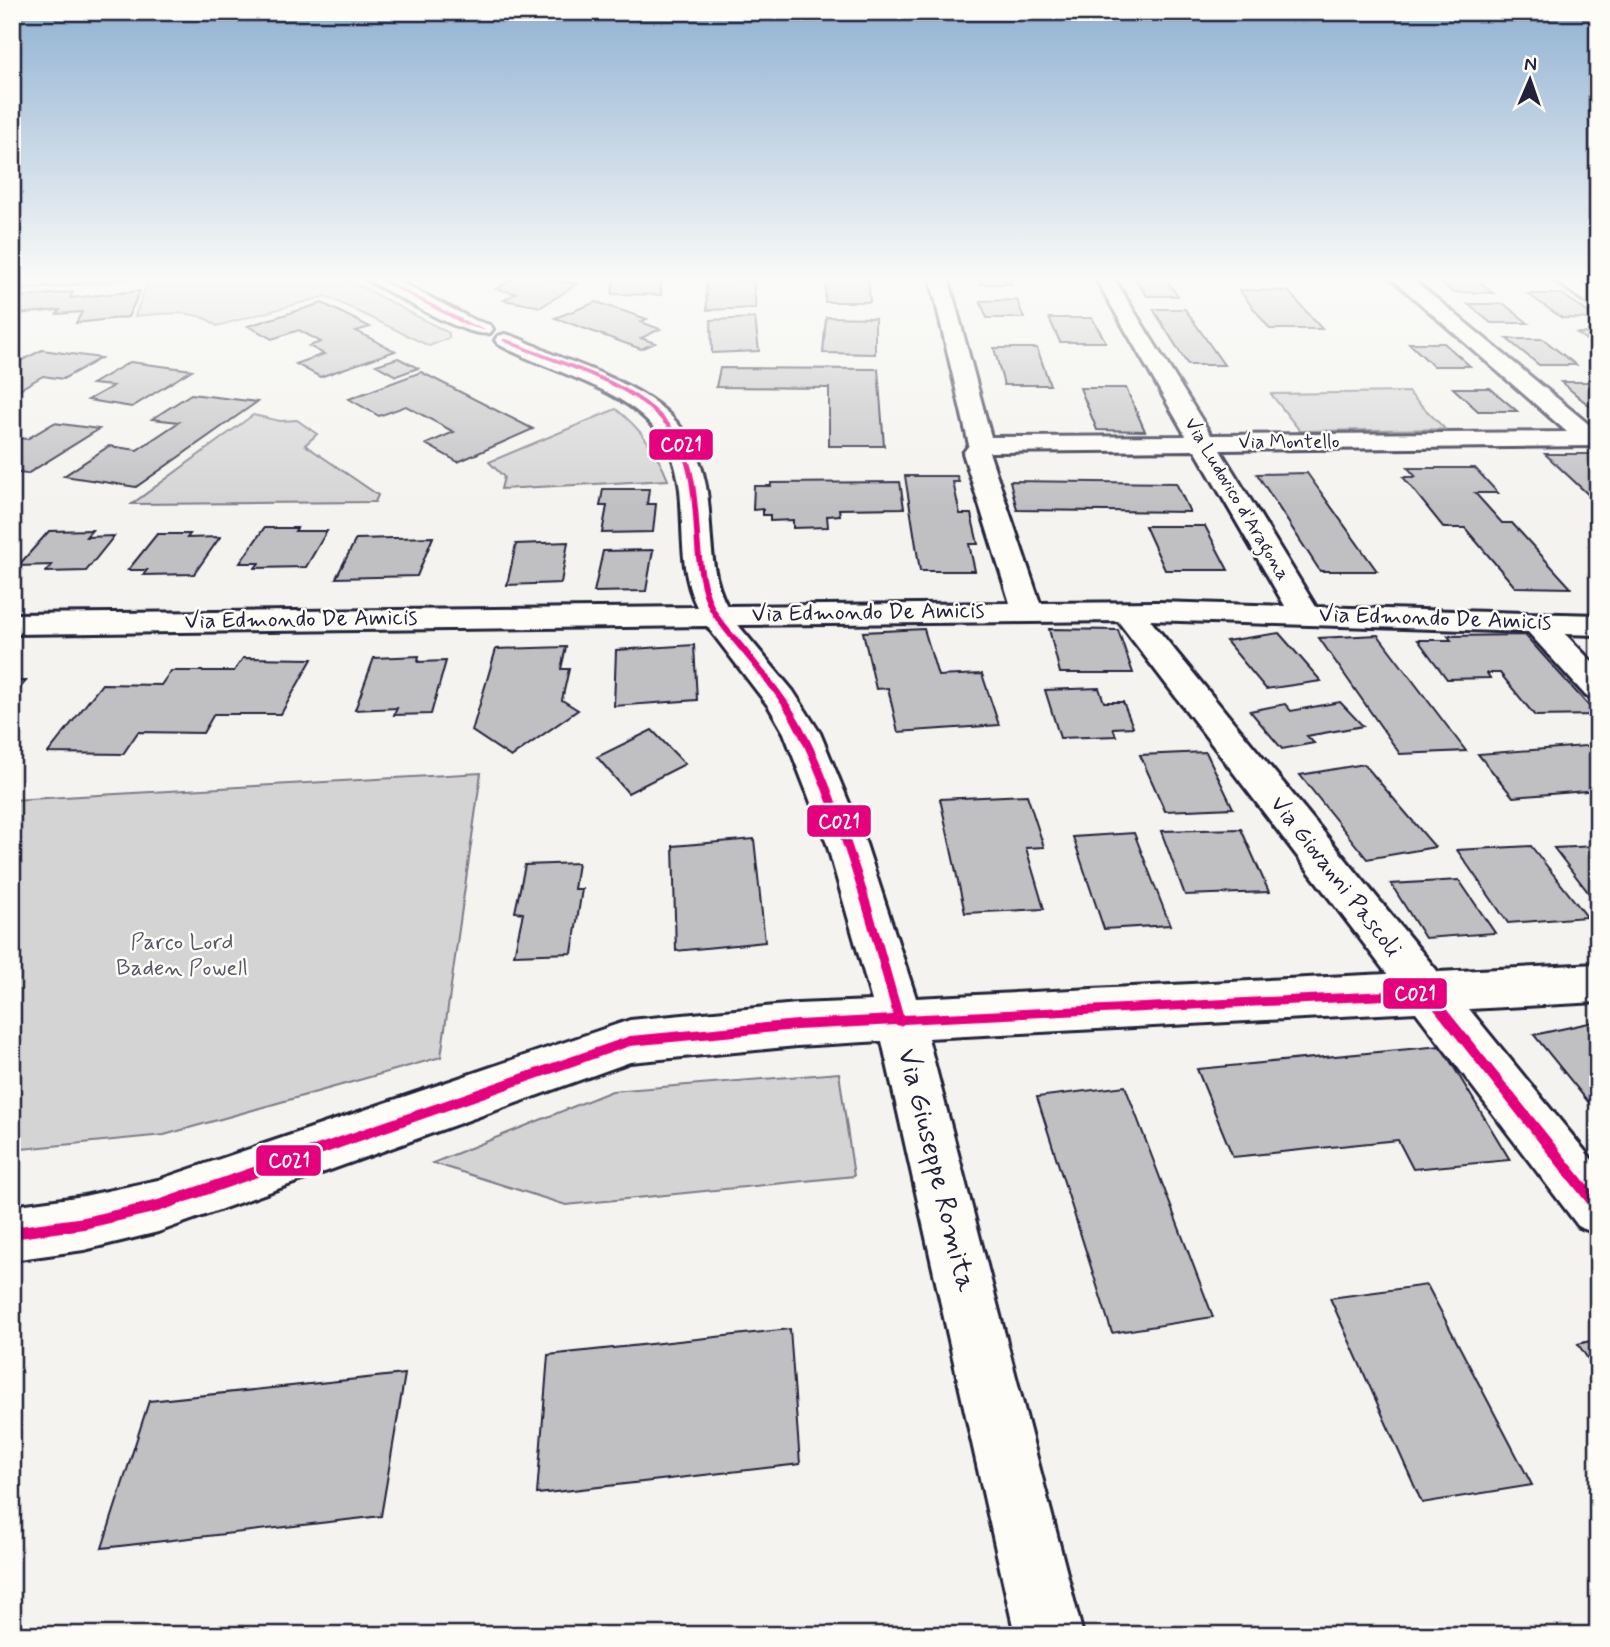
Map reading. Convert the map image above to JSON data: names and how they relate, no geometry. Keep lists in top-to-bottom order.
{
  "streets": {
    "street": [
      "Via Montello",
      "Via Ludovico d'Aragona",
      "Via Edmondo De Amicis",
      "Via Giovanni Pascoli",
      "Via Giuseppe Romita"
    ]
  },
  "crossings": [
    ["Via Montello", "Via Ludovico d'Aragona"],
    ["Via Ludovico d'Aragona", "Via Edmondo De Amicis"],
    ["Via Edmondo De Amicis", "Via Giovanni Pascoli"],
    ["Via Edmondo De Amicis", "Via Giuseppe Romita"]
  ],
  "parks": ["Parco Lord Baden Powell"],
  "lines": ["transit line C021"],
  "north": "top"
}
